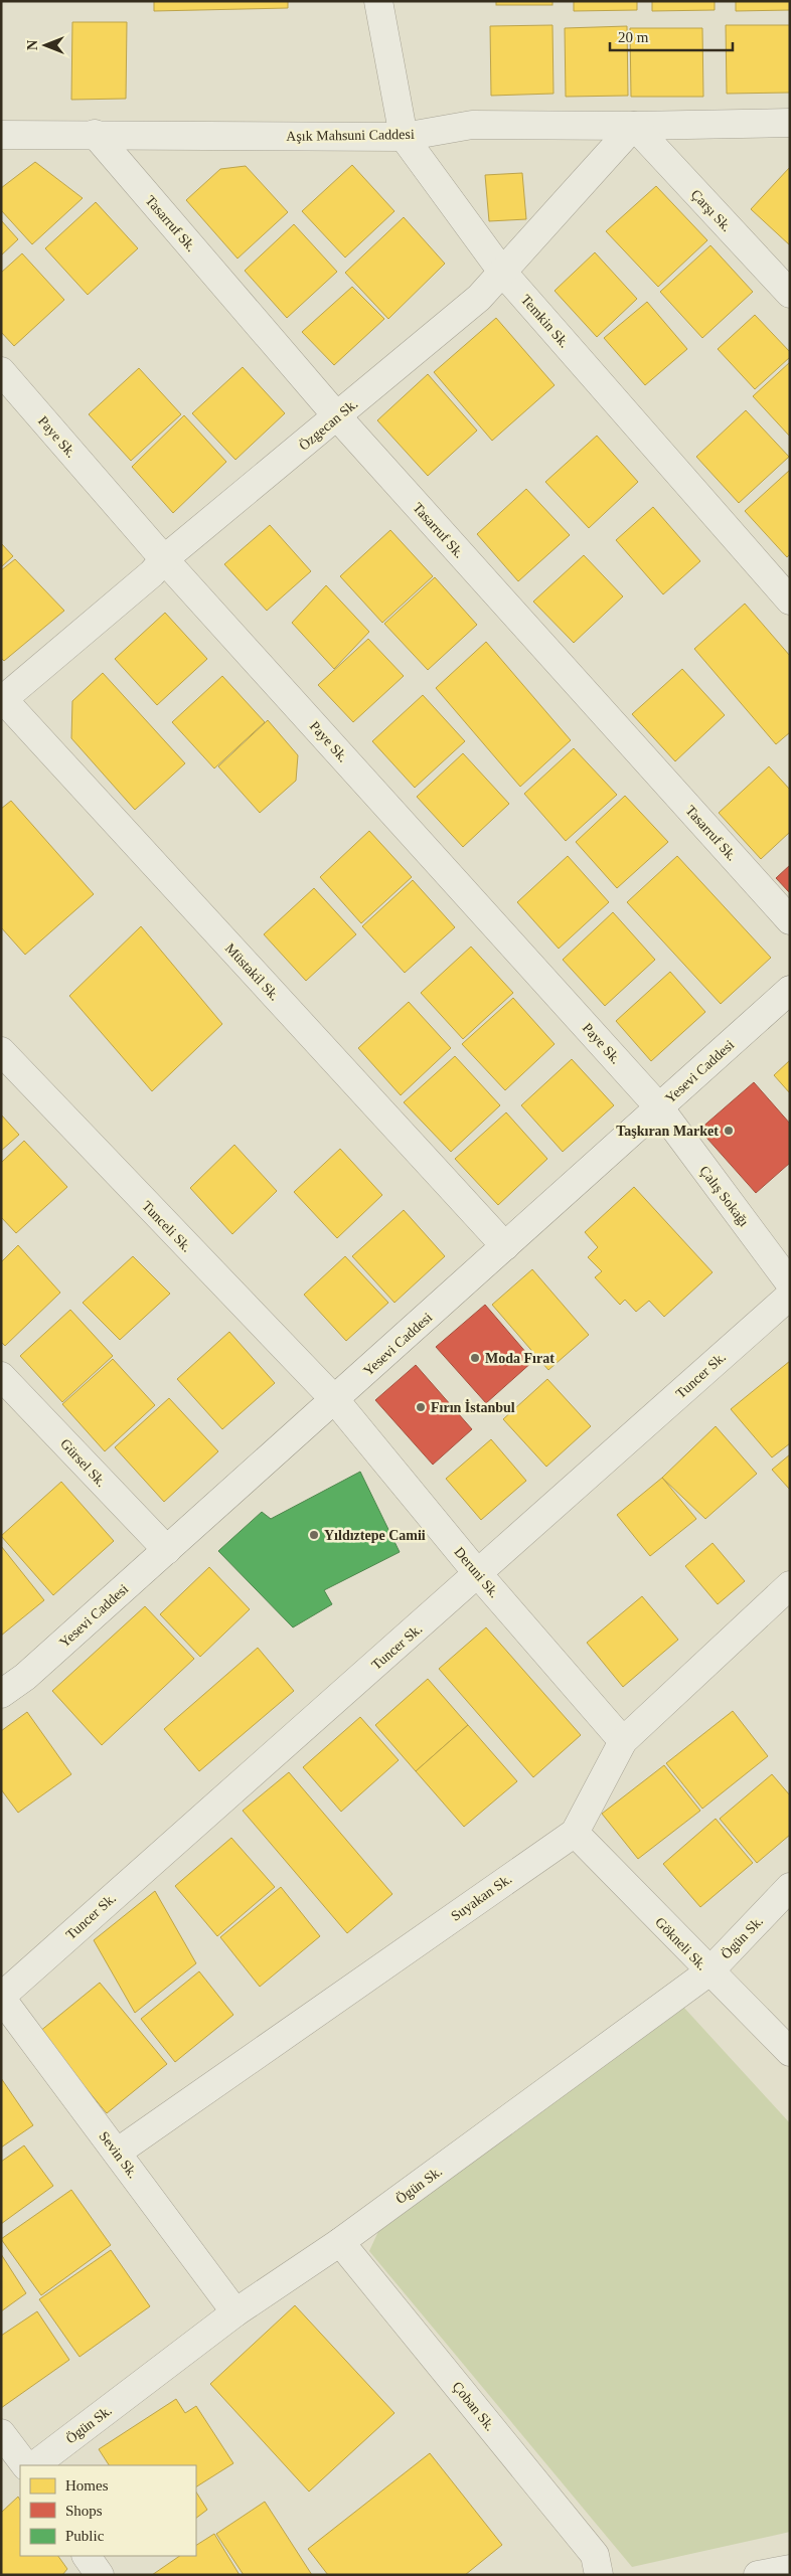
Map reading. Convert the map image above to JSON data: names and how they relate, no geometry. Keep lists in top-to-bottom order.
{
  "streets": {
    "street": [
      "Aşık Mahsuni Caddesi",
      "Çarşı Sk.",
      "Tasarruf Sk.",
      "Temkin Sk.",
      "Özgecan Sk.",
      "Paye Sk.",
      "Müstakil Sk.",
      "Yesevi Caddesi",
      "Çalış Sokağı",
      "Tunceli Sk.",
      "Tuncer Sk.",
      "Gürsel Sk.",
      "Deruni Sk.",
      "Suyakan Sk.",
      "Ögün Sk.",
      "Gökneli Sk.",
      "Sevin Sk.",
      "Çoban Sk."
    ]
  },
  "crossings": [
    ["Aşık Mahsuni Caddesi", "Çarşı Sk."],
    ["Aşık Mahsuni Caddesi", "Tasarruf Sk."],
    ["Aşık Mahsuni Caddesi", "Temkin Sk."],
    ["Aşık Mahsuni Caddesi", "Özgecan Sk."],
    ["Çarşı Sk.", "Özgecan Sk."],
    ["Tasarruf Sk.", "Özgecan Sk."],
    ["Temkin Sk.", "Özgecan Sk."],
    ["Özgecan Sk.", "Paye Sk."],
    ["Özgecan Sk.", "Müstakil Sk."],
    ["Paye Sk.", "Yesevi Caddesi"],
    ["Paye Sk.", "Çalış Sokağı"],
    ["Müstakil Sk.", "Yesevi Caddesi"],
    ["Yesevi Caddesi", "Çalış Sokağı"],
    ["Yesevi Caddesi", "Tunceli Sk."],
    ["Yesevi Caddesi", "Gürsel Sk."],
    ["Yesevi Caddesi", "Deruni Sk."],
    ["Tunceli Sk.", "Deruni Sk."],
    ["Tuncer Sk.", "Deruni Sk."],
    ["Tuncer Sk.", "Sevin Sk."],
    ["Deruni Sk.", "Suyakan Sk."],
    ["Suyakan Sk.", "Gökneli Sk."],
    ["Suyakan Sk.", "Sevin Sk."],
    ["Ögün Sk.", "Gökneli Sk."],
    ["Ögün Sk.", "Sevin Sk."],
    ["Ögün Sk.", "Çoban Sk."]
  ],
  "places": [
    "Taşkıran Market",
    "Moda Fırat",
    "Fırın İstanbul",
    "Yıldıztepe Camii"
  ],
  "legend": ["Homes", "Shops", "Public"],
  "scale_bar": "20 m",
  "north": "left"
}
